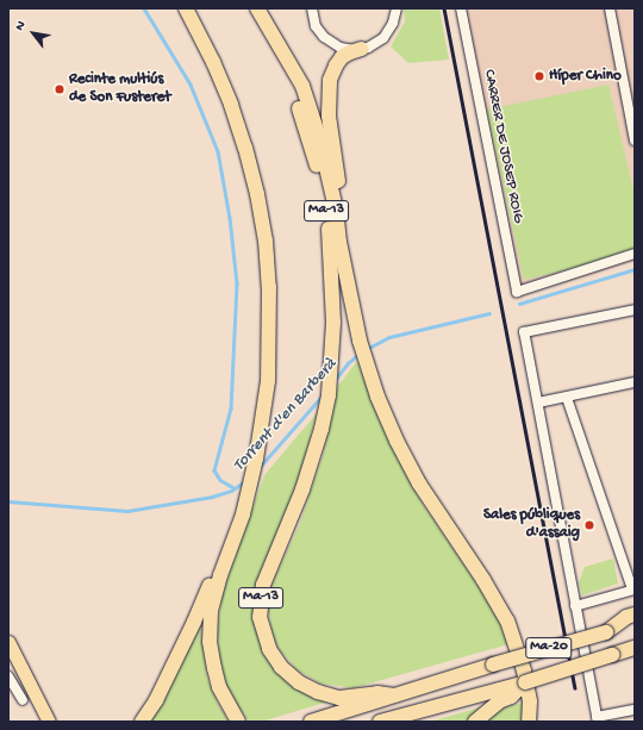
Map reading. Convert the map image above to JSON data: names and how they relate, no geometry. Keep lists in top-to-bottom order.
{
  "streets": {
    "highway": ["Ma-13", "Ma-20"],
    "street": ["CARRER DE JOSEP ROIG"]
  },
  "crossings": [
    ["Ma-13", "Ma-20"]
  ],
  "water": ["Torrent d'en Barberà"],
  "places": ["Híper Chino", "Recinte multiús de Son Fusteret", "Sales públiques d'assaig"],
  "north": "top left"
}
